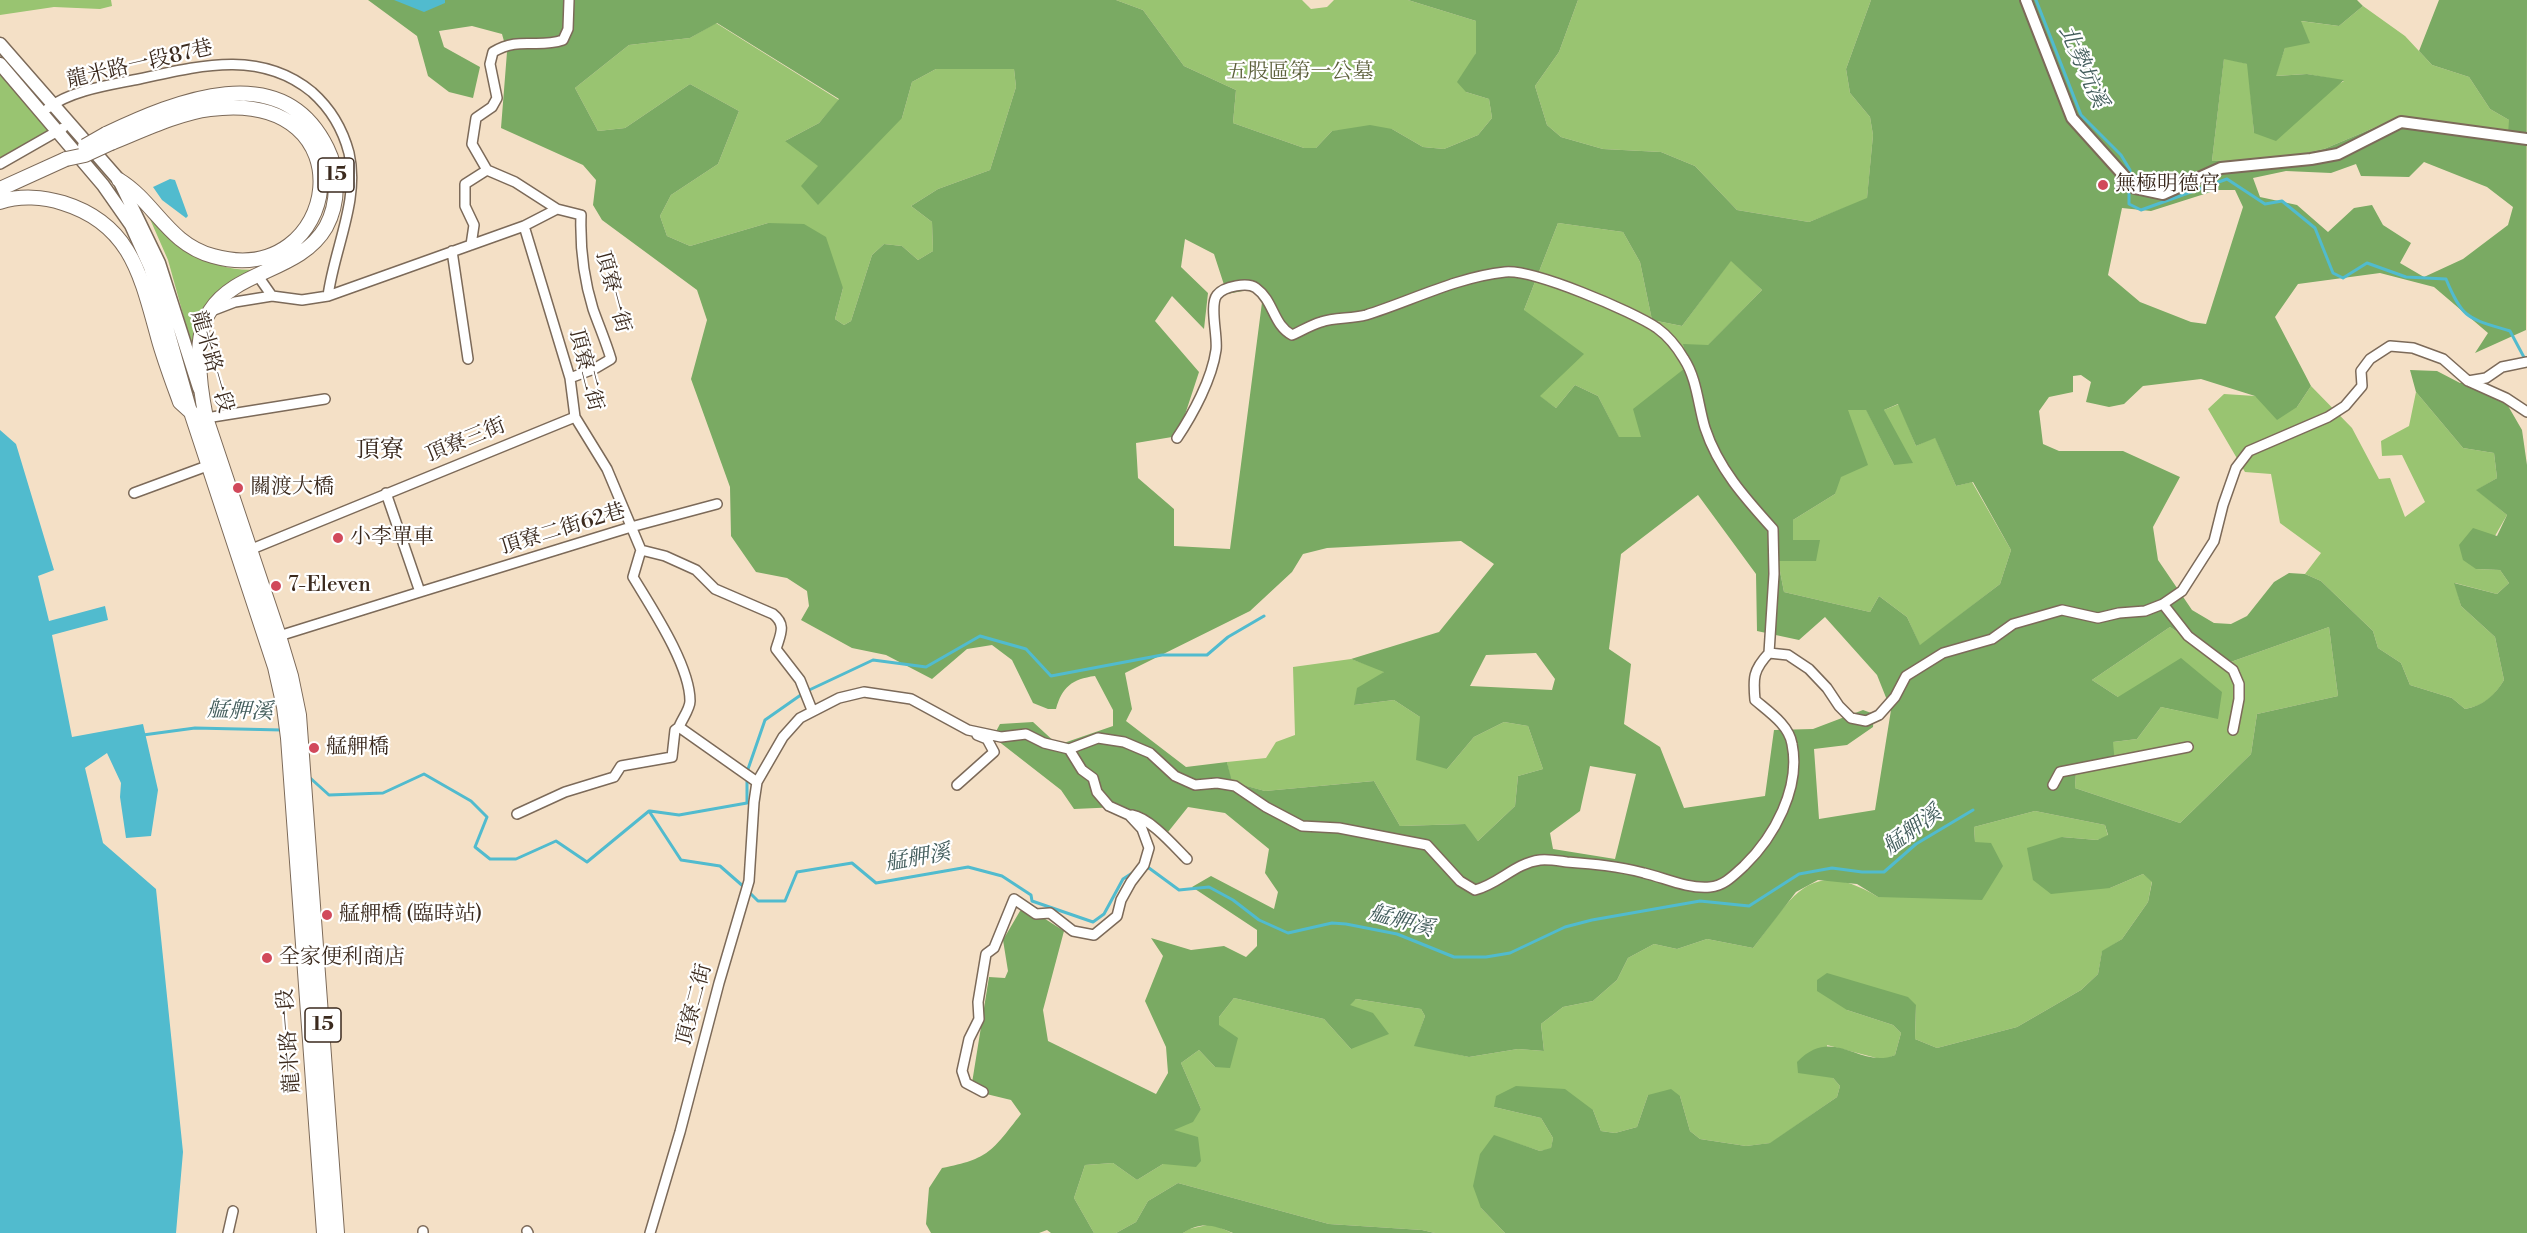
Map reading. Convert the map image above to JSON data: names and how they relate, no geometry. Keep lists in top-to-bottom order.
{
  "streets": {
    "main road": ["15", "龍米路一段"],
    "street": [
      "龍米路一段87巷",
      "頂寮一街",
      "頂寮二街",
      "頂寮三街",
      "頂寮二街62巷"
    ]
  },
  "crossings": [
    ["龍米路一段87巷", "龍米路一段"],
    ["15", "龍米路一段"],
    ["頂寮一街", "頂寮二街"],
    ["龍米路一段", "頂寮三街"],
    ["龍米路一段", "頂寮二街62巷"],
    ["頂寮二街", "頂寮三街"],
    ["頂寮二街", "頂寮二街62巷"]
  ],
  "districts": ["頂寮"],
  "water": ["北勢坑溪", "艋舺溪"],
  "parks": ["五股區第一公墓"],
  "places": [
    "無極明德宮",
    "關渡大橋",
    "小李單車",
    "7-Eleven",
    "艋舺橋",
    "艋舺橋 (臨時站)",
    "全家便利商店"
  ]
}
